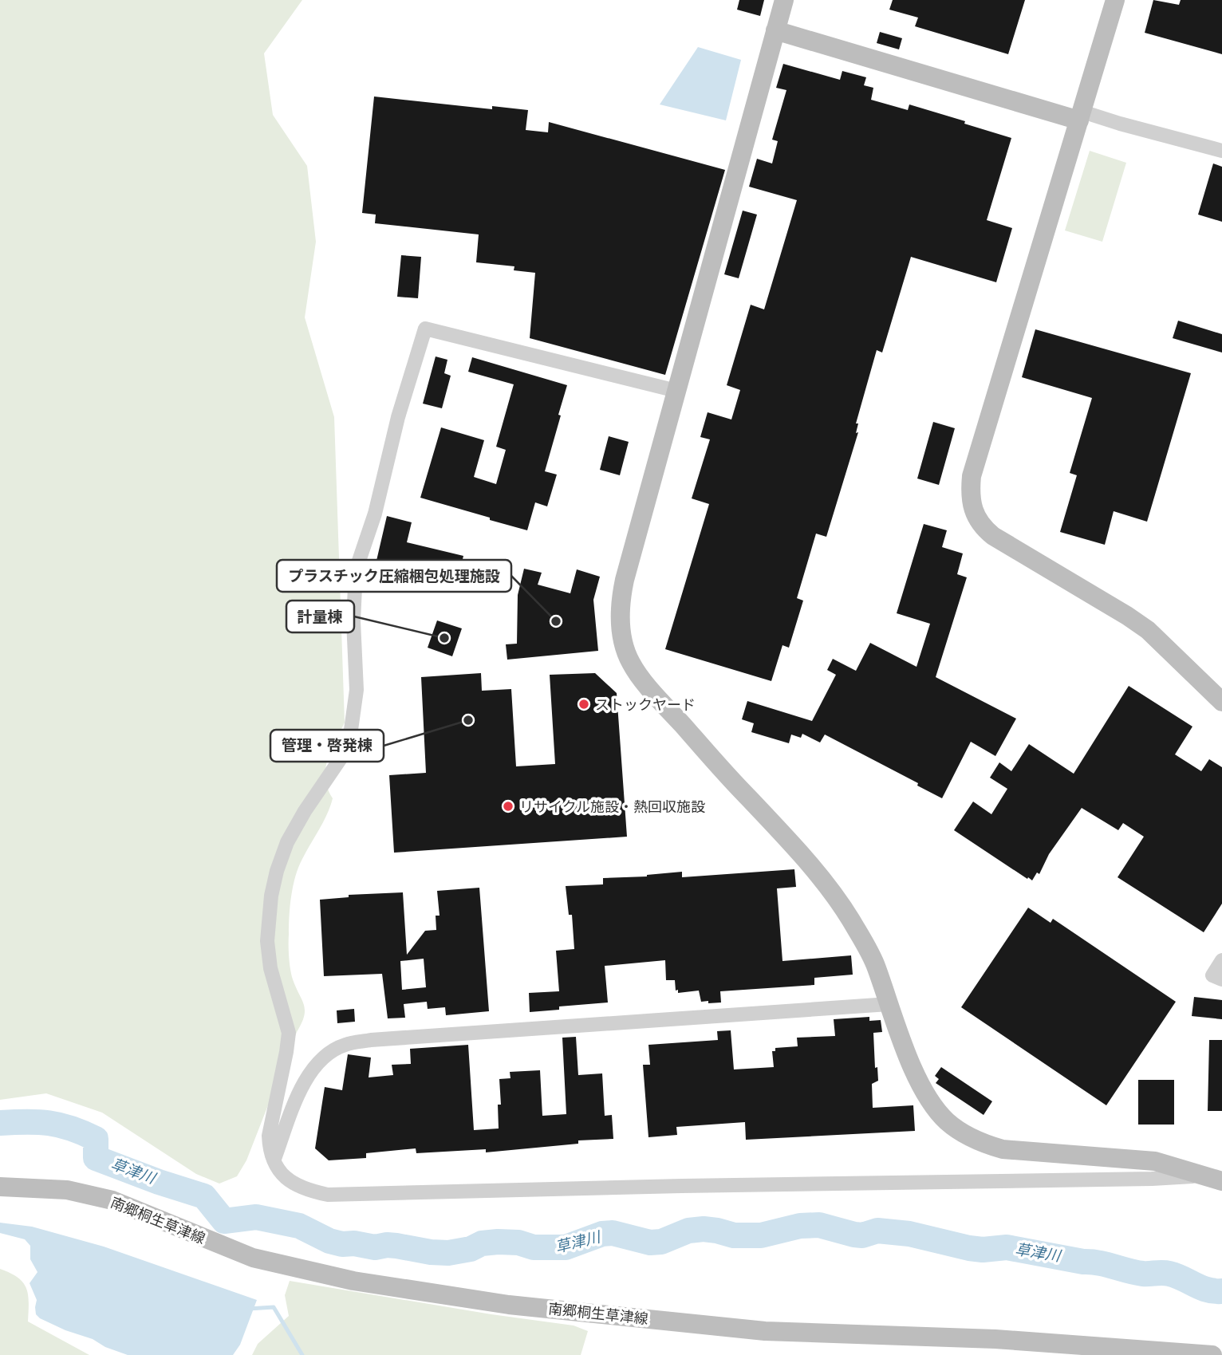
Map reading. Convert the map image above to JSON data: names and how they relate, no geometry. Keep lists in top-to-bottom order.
{
  "streets": {
    "street": ["南郷桐生草津線"]
  },
  "water": ["草津川"],
  "places": [
    "プラスチック圧縮梱包処理施設",
    "計量棟",
    "ストックヤード",
    "管理・啓発棟",
    "リサイクル施設・熱回収施設"
  ]
}
